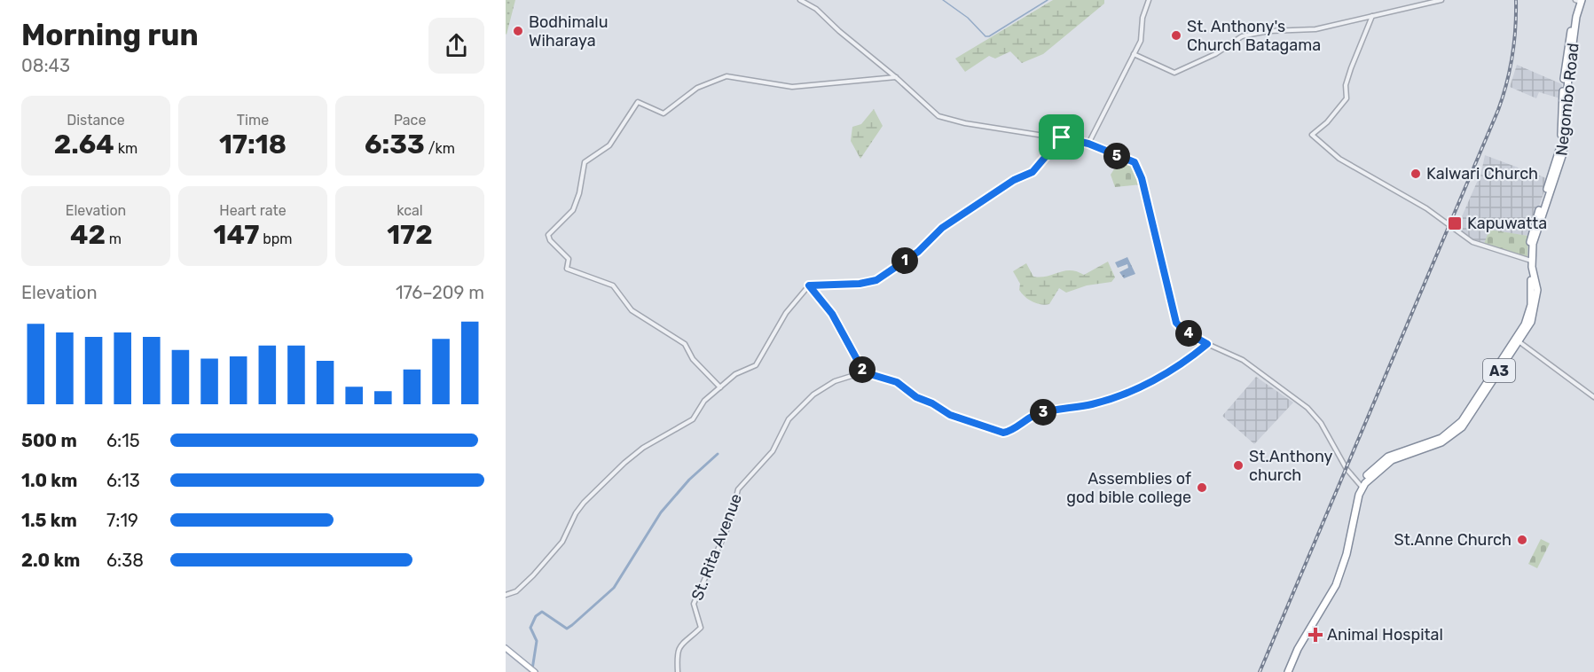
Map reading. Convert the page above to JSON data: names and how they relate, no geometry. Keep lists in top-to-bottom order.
{
  "streets": {
    "highway": ["Negombo Road", "A3"],
    "street": ["St. Rita Avenue"]
  },
  "places": {
    "other": [
      "Bodhimalu Wiharaya",
      "St. Anthony's Church Batagama",
      "Kalwari Church",
      "St.Anthony church",
      "Assemblies of god bible college",
      "St.Anne Church"
    ],
    "transit": ["Kapuwatta"],
    "health": ["Animal Hospital"]
  },
  "page": {
    "heading": ["Morning run", "08:43"],
    "stats": [
      ["Distance", "2.64 km"],
      ["Time", "17:18"],
      ["Pace", "6:33 /km"],
      ["Elevation", "42 m"],
      ["Heart rate", "147 bpm"],
      ["kcal", "172"]
    ],
    "pins": [
      "5",
      "1",
      "4",
      "2",
      "3"
    ],
    "chart": ["Elevation", "176–209 m"],
    "list": [
      {
        "name": "500 m",
        "note": "6:15"
      },
      {
        "name": "1.0 km",
        "note": "6:13"
      },
      {
        "name": "1.5 km",
        "note": "7:19"
      },
      {
        "name": "2.0 km",
        "note": "6:38"
      }
    ]
  }
}
